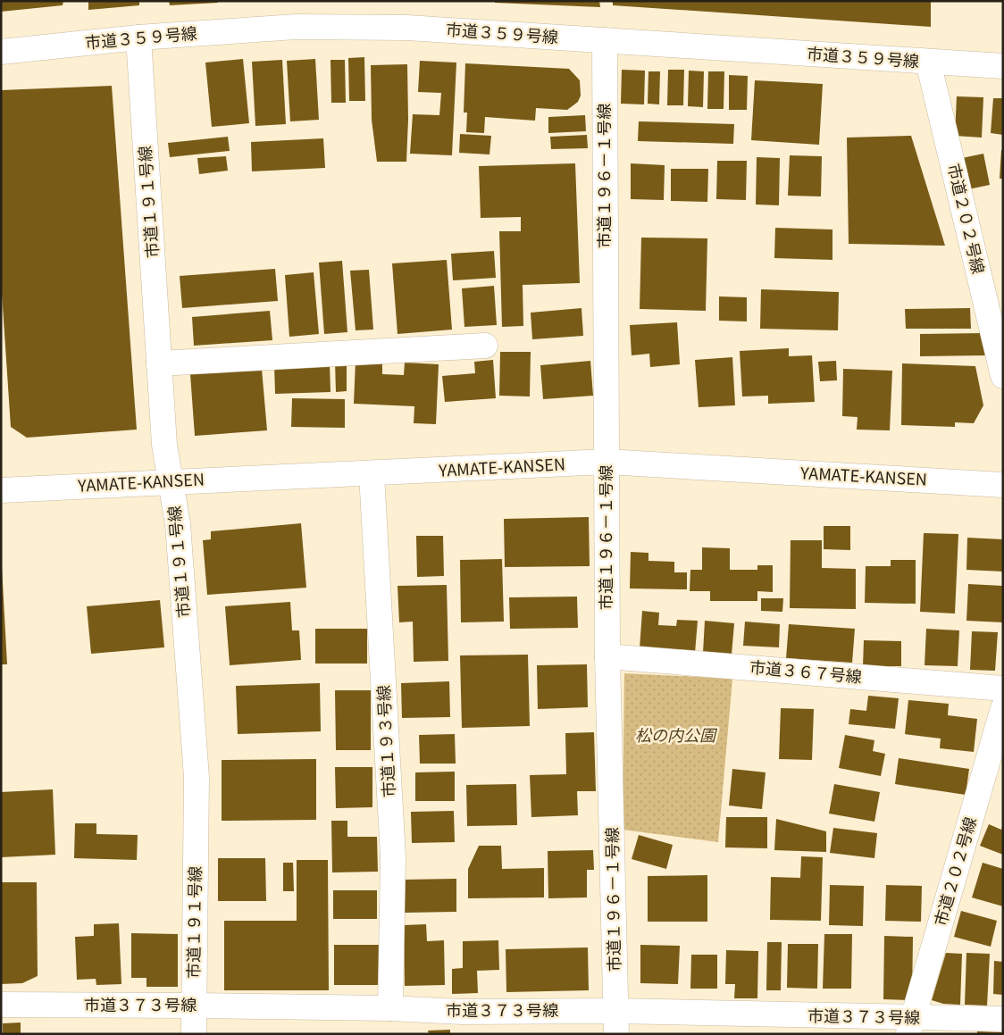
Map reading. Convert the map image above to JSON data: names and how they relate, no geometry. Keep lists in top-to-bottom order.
{
  "streets": {
    "street": [
      "市道３５９号線",
      "市道１９６－１号線",
      "市道１９１号線",
      "市道２０２号線",
      "YAMATE-KANSEN",
      "市道３６７号線",
      "市道１９３号線",
      "市道３７３号線"
    ]
  },
  "crossings": [
    ["市道３５９号線", "市道１９６－１号線"],
    ["市道３５９号線", "市道１９１号線"],
    ["市道３５９号線", "市道２０２号線"],
    ["市道１９６－１号線", "YAMATE-KANSEN"],
    ["市道１９６－１号線", "市道３６７号線"],
    ["市道１９６－１号線", "市道３７３号線"],
    ["市道１９１号線", "YAMATE-KANSEN"],
    ["市道１９１号線", "市道３７３号線"],
    ["市道２０２号線", "市道３７３号線"],
    ["YAMATE-KANSEN", "市道１９３号線"],
    ["市道１９３号線", "市道３７３号線"]
  ],
  "parks": ["松の内公園"]
}
